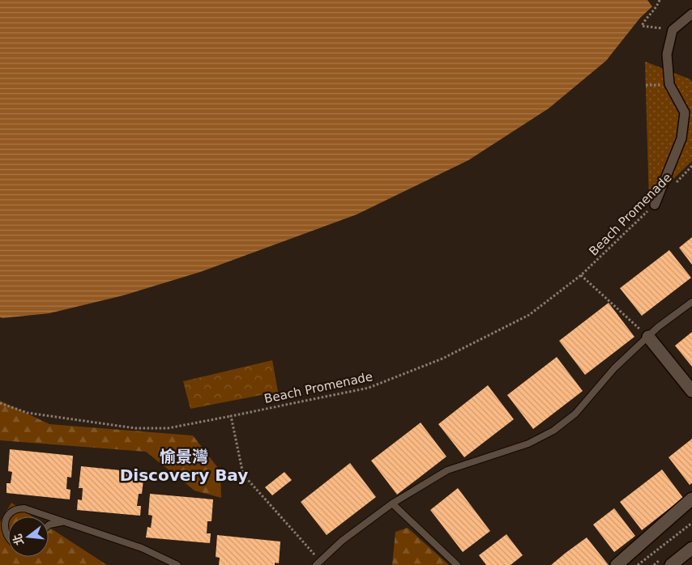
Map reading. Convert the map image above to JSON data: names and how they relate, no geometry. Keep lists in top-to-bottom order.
{
  "streets": {
    "path": ["Beach Promenade"]
  },
  "districts": ["愉景灣 Discovery Bay"],
  "north": "left"
}
